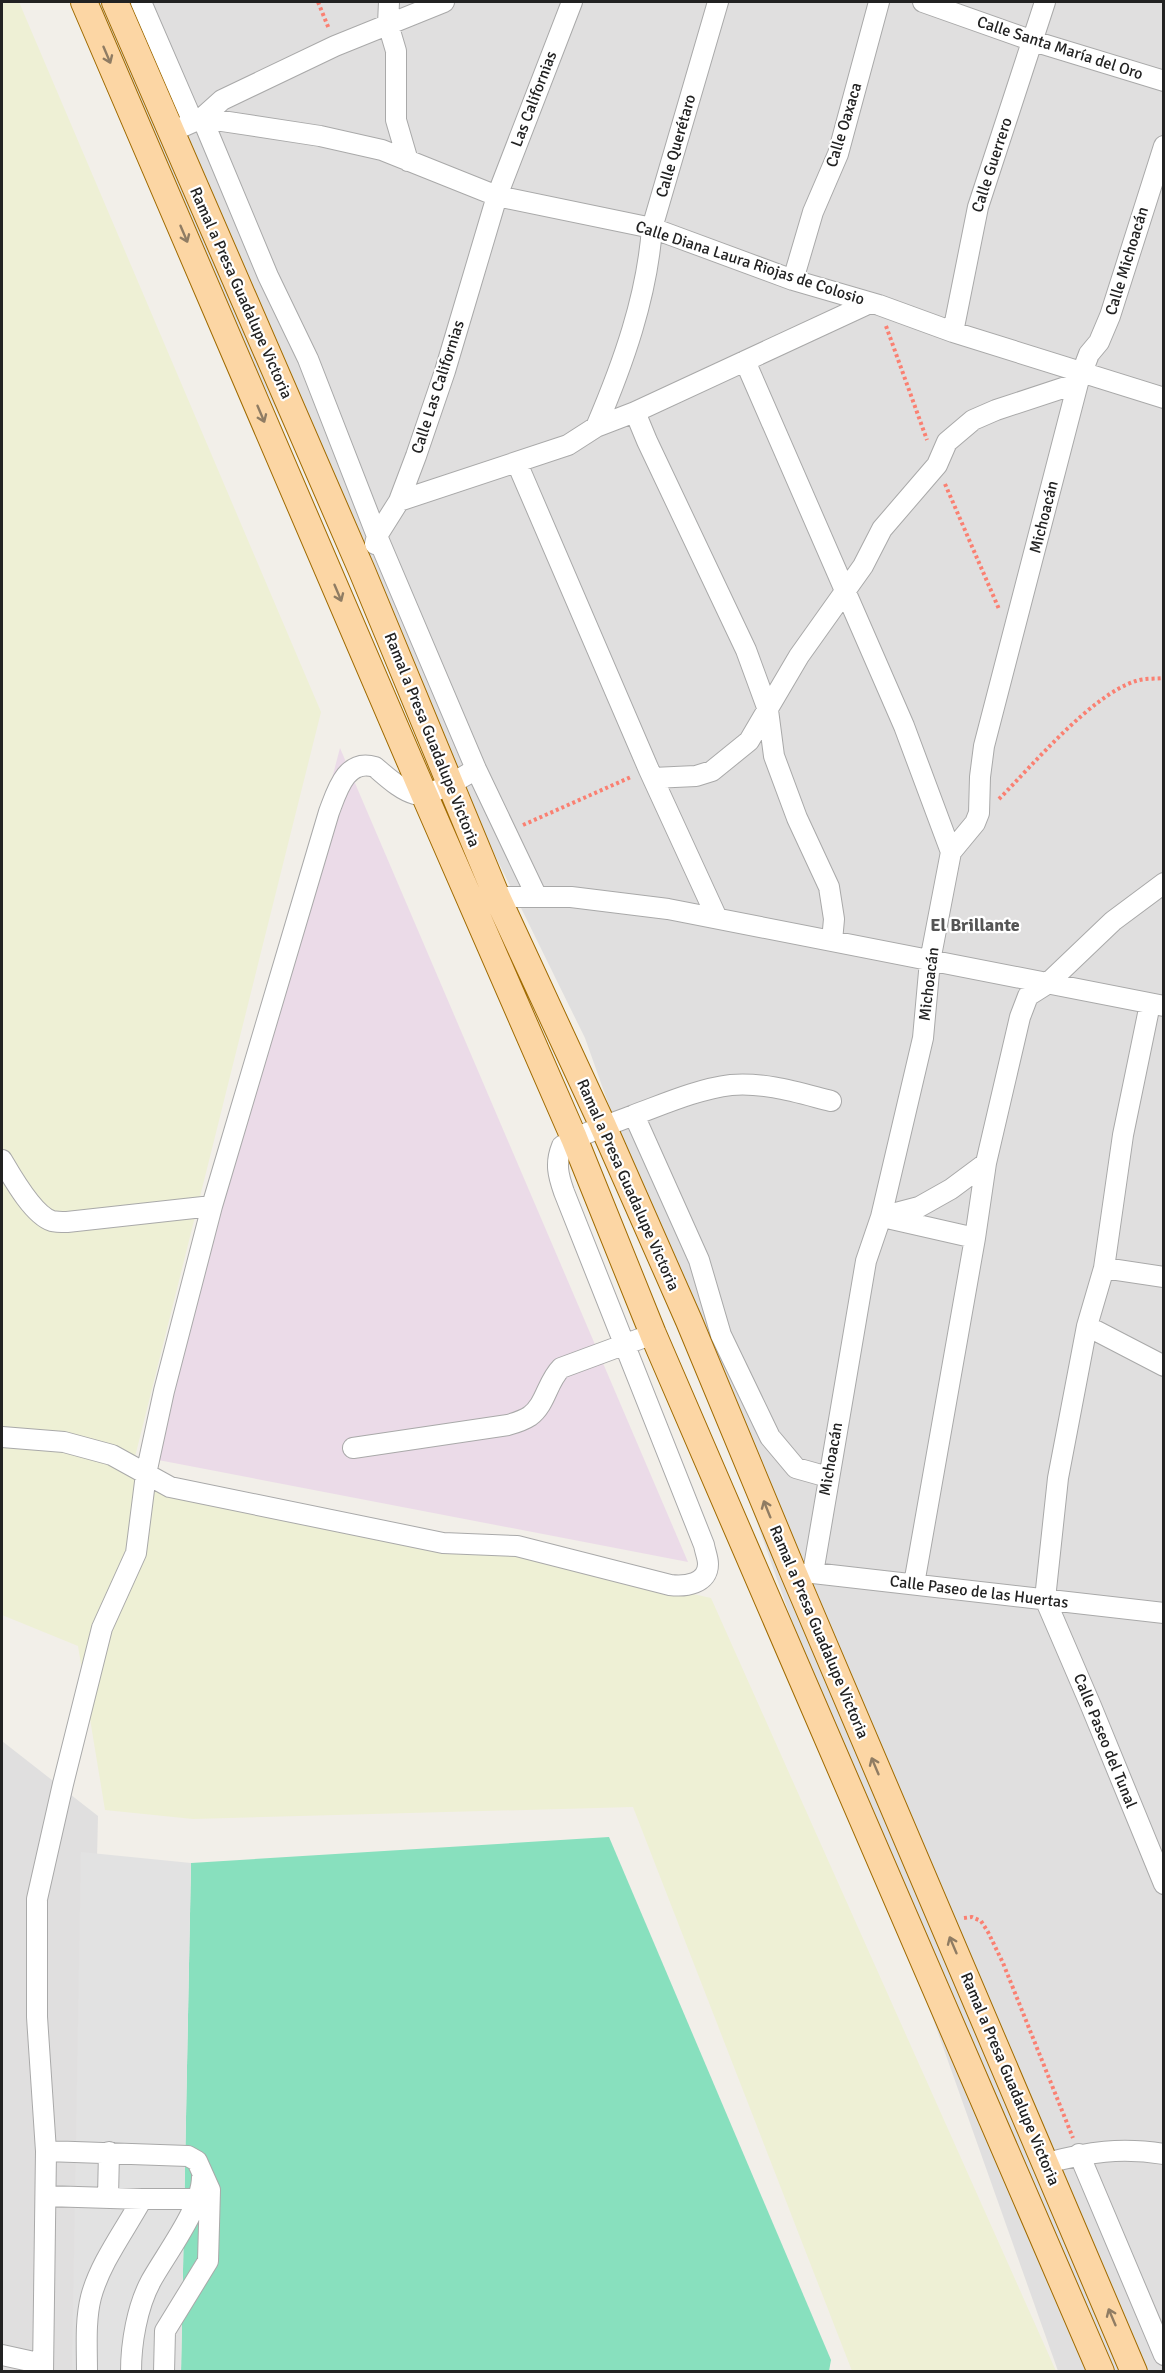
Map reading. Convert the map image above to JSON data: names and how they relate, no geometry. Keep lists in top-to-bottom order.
{
  "streets": {
    "main road": ["Ramal a Presa Guadalupe Victoria"],
    "street": [
      "Calle Santa María del Oro",
      "Las Californias",
      "Calle Oaxaca",
      "Calle Querétaro",
      "Calle Guerrero",
      "Calle Michoacán",
      "Calle Diana Laura Riojas de Colosio",
      "Calle Las Californias",
      "Michoacán",
      "Calle Paseo de las Huertas",
      "Calle Paseo del Tunal"
    ]
  },
  "crossings": [
    ["Calle Santa María del Oro", "Calle Guerrero"],
    ["Las Californias", "Calle Diana Laura Riojas de Colosio"],
    ["Las Californias", "Calle Las Californias"],
    ["Calle Oaxaca", "Calle Diana Laura Riojas de Colosio"],
    ["Calle Querétaro", "Calle Diana Laura Riojas de Colosio"],
    ["Calle Guerrero", "Calle Diana Laura Riojas de Colosio"],
    ["Calle Michoacán", "Calle Diana Laura Riojas de Colosio"],
    ["Calle Michoacán", "Michoacán"],
    ["Calle Diana Laura Riojas de Colosio", "Ramal a Presa Guadalupe Victoria"],
    ["Calle Diana Laura Riojas de Colosio", "Calle Las Californias"],
    ["Calle Diana Laura Riojas de Colosio", "Michoacán"],
    ["Ramal a Presa Guadalupe Victoria", "Calle Las Californias"],
    ["Ramal a Presa Guadalupe Victoria", "Michoacán"],
    ["Ramal a Presa Guadalupe Victoria", "Calle Paseo de las Huertas"],
    ["Michoacán", "Calle Paseo de las Huertas"],
    ["Calle Paseo de las Huertas", "Calle Paseo del Tunal"]
  ],
  "districts": ["El Brillante"]
}
